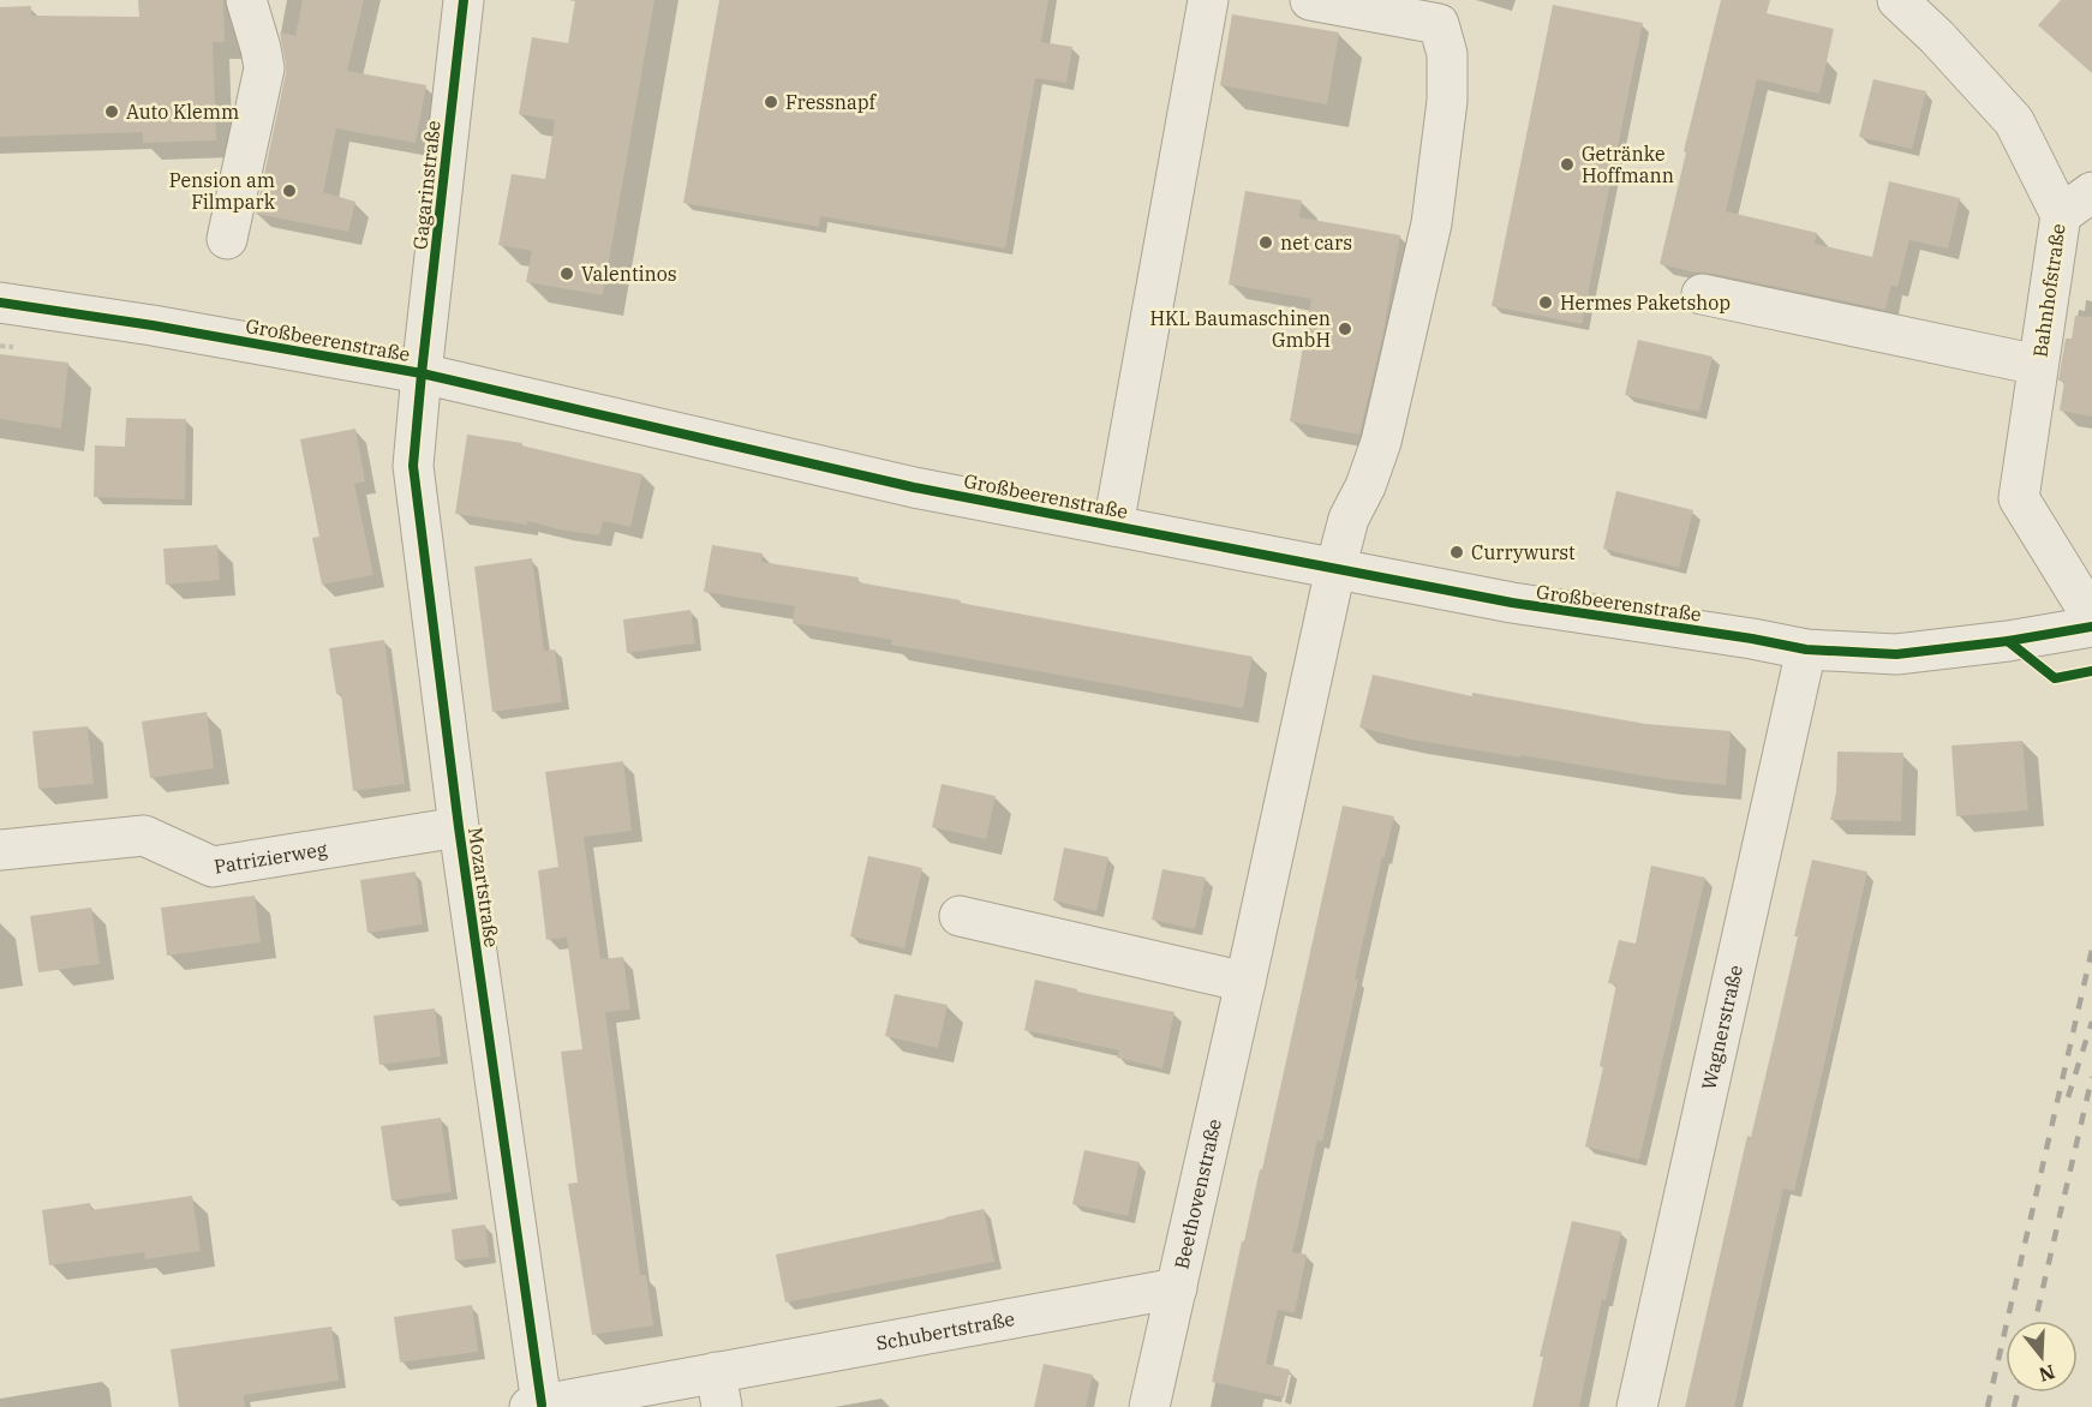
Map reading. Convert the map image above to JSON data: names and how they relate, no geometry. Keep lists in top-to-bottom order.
{
  "streets": {
    "street": [
      "Gagarinstraße",
      "Bahnhofstraße",
      "Großbeerenstraße",
      "Patrizierweg",
      "Mozartstraße",
      "Wagnerstraße",
      "Beethovenstraße",
      "Schubertstraße"
    ]
  },
  "crossings": [
    ["Gagarinstraße", "Großbeerenstraße"],
    ["Gagarinstraße", "Mozartstraße"],
    ["Großbeerenstraße", "Mozartstraße"],
    ["Großbeerenstraße", "Wagnerstraße"],
    ["Großbeerenstraße", "Beethovenstraße"],
    ["Patrizierweg", "Mozartstraße"],
    ["Mozartstraße", "Schubertstraße"],
    ["Beethovenstraße", "Schubertstraße"]
  ],
  "places": [
    "Fressnapf",
    "Auto Klemm",
    "Getränke Hoffmann",
    "Pension am Filmpark",
    "net cars",
    "Valentinos",
    "Hermes Paketshop",
    "HKL Baumaschinen GmbH",
    "Currywurst"
  ],
  "north": "bottom"
}
